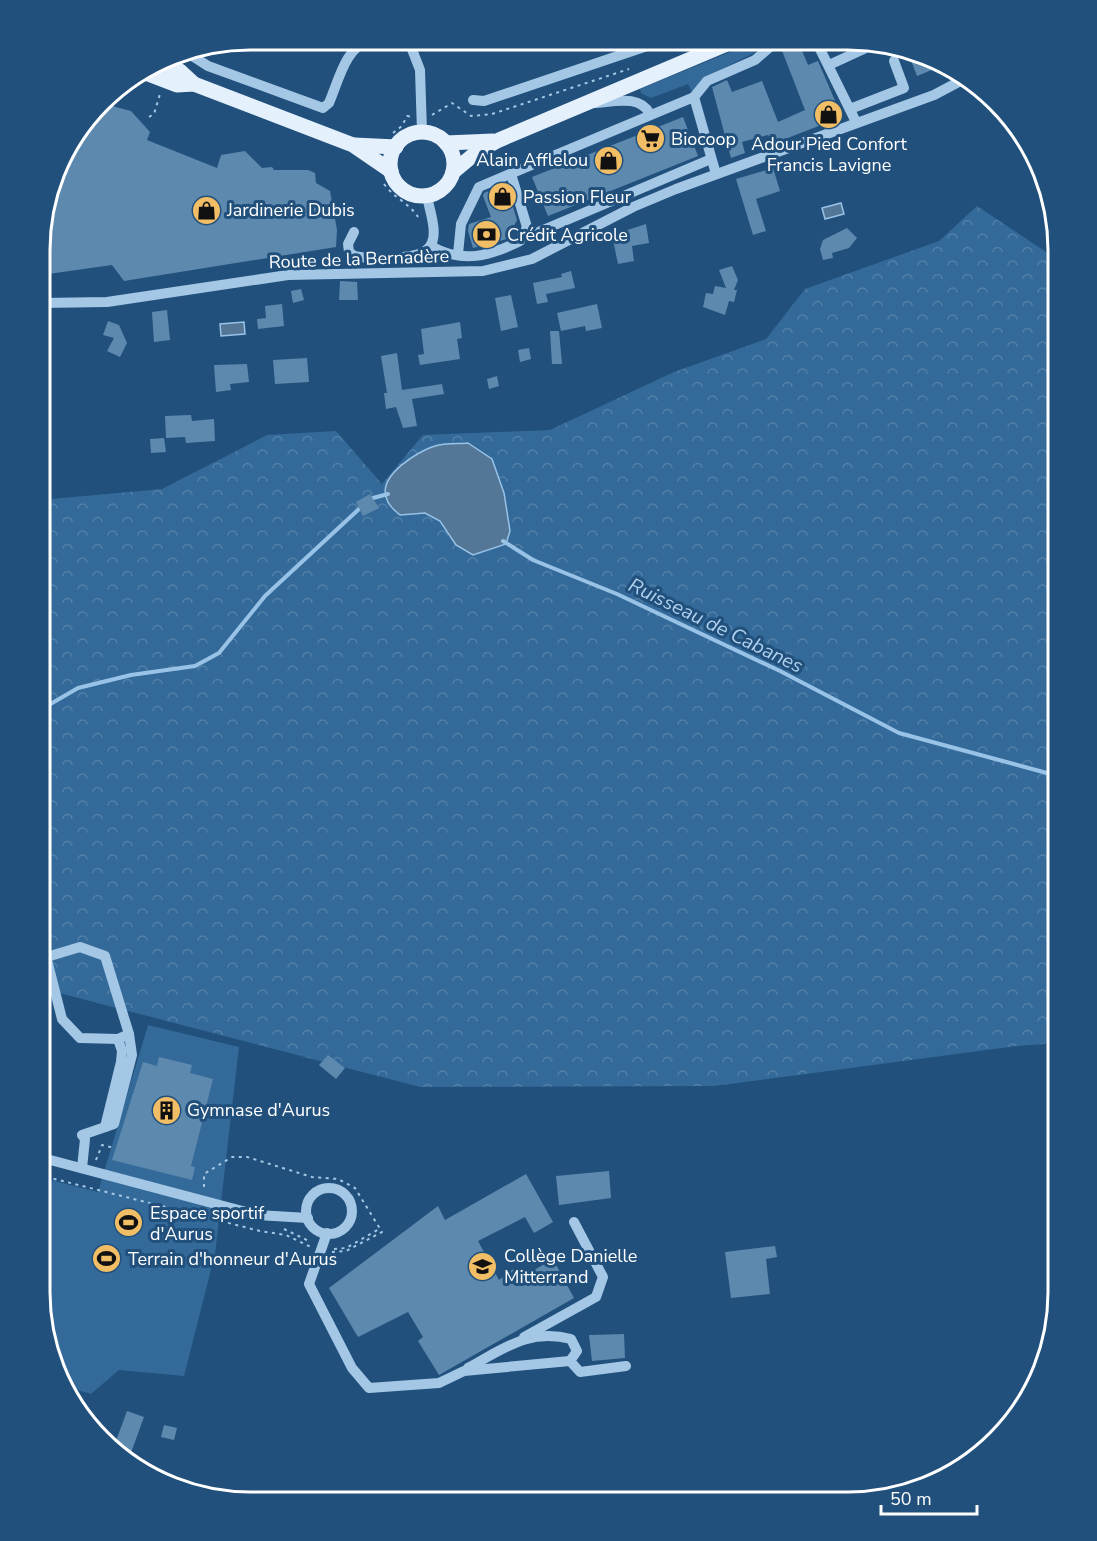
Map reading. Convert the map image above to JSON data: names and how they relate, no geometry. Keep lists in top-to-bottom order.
{
  "streets": {
    "street": ["Route de la Bernadère"]
  },
  "water": ["Ruisseau de Cabanes"],
  "places": {
    "shop": [
      "Adour Pied Confort Francis Lavigne",
      "Alain Afflelou",
      "Passion Fleur",
      "Jardinerie Dubis"
    ],
    "supermarket": ["Biocoop"],
    "bank": ["Crédit Agricole"],
    "building": ["Gymnase d'Aurus"],
    "sports": ["Espace sportif d'Aurus", "Terrain d'honneur d'Aurus"],
    "school or university": ["Collège Danielle Mitterrand"]
  },
  "scale_bar": "50 m"
}
